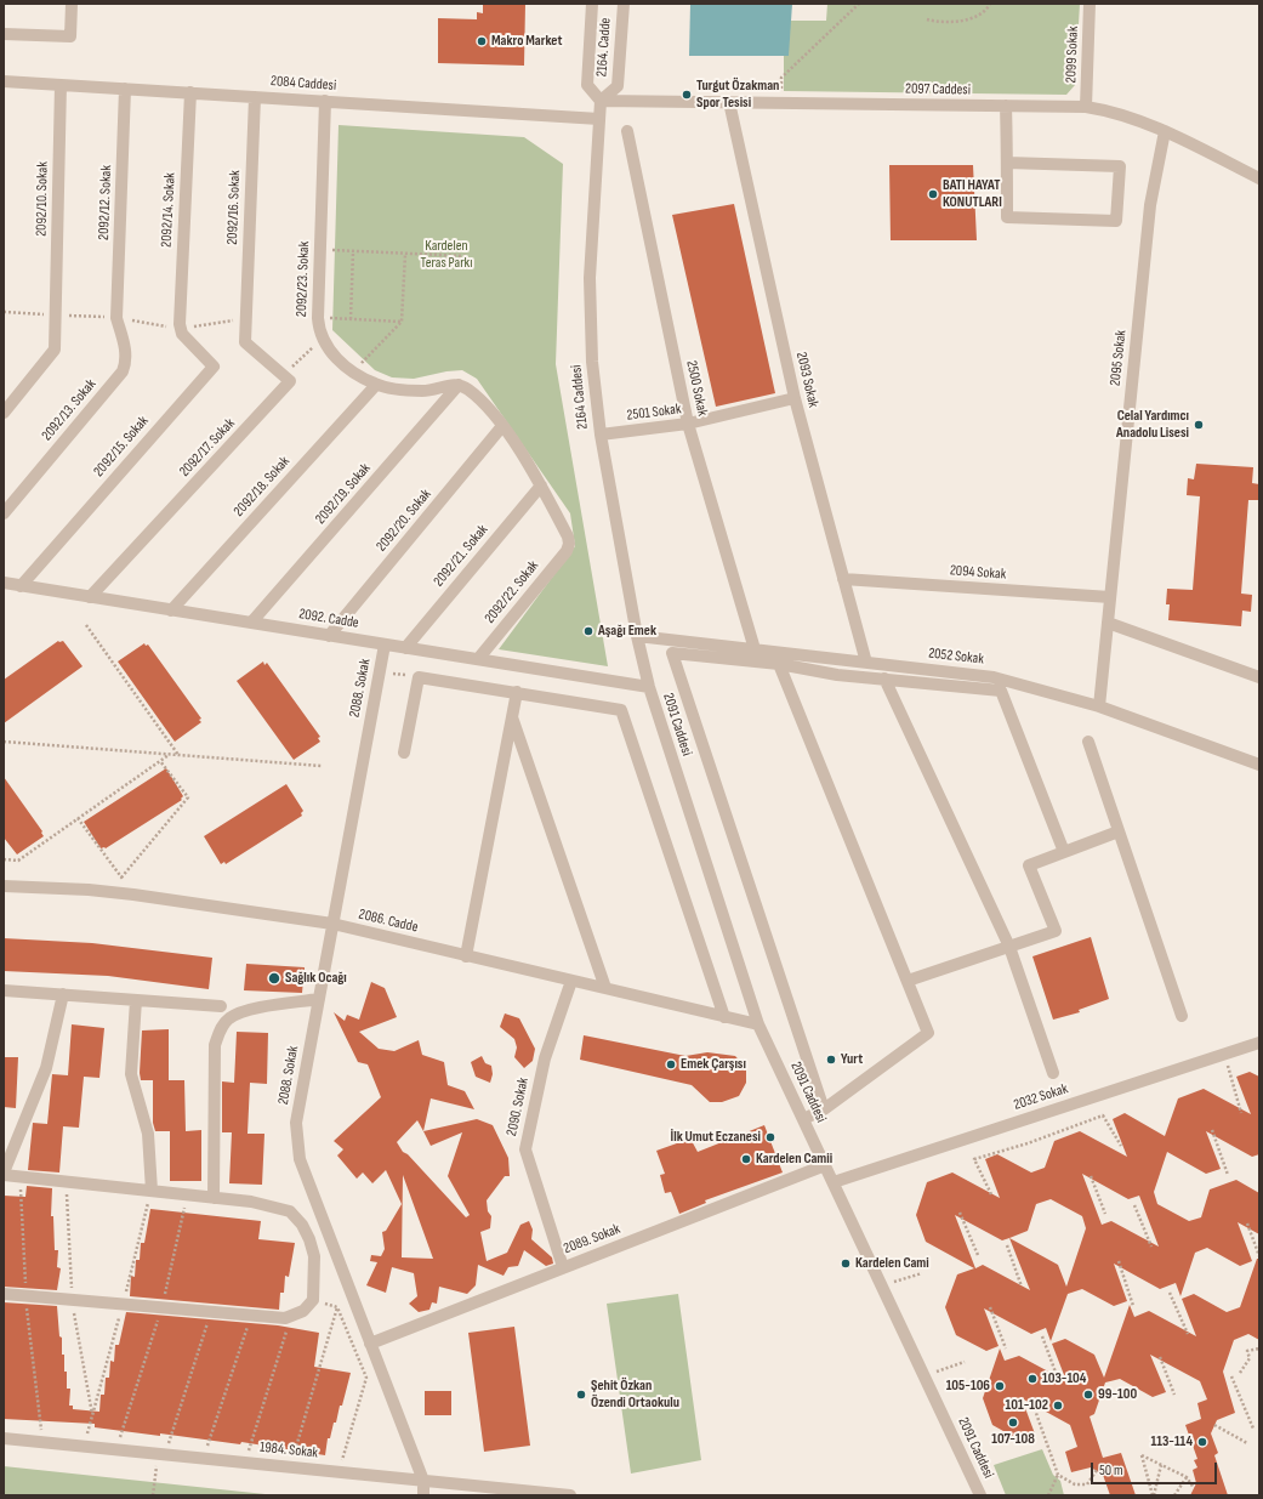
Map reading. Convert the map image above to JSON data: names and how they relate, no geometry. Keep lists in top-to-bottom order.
{
  "streets": {
    "street": [
      "2164. Cadde",
      "2099 Sokak",
      "2084 Caddesi",
      "2097 Caddesi",
      "2092/10. Sokak",
      "2092/12. Sokak",
      "2092/16. Sokak",
      "2092/14. Sokak",
      "2092/23. Sokak",
      "2095 Sokak",
      "2093 Sokak",
      "2500 Sokak",
      "2164 Caddesi",
      "2092/13. Sokak",
      "2501 Sokak",
      "2092/15. Sokak",
      "2092/17. Sokak",
      "2092/18. Sokak",
      "2092/19. Sokak",
      "2092/20. Sokak",
      "2092/21. Sokak",
      "2094 Sokak",
      "2092/22. Sokak",
      "2092. Cadde",
      "2052 Sokak",
      "2088. Sokak",
      "2091 Caddesi",
      "2086. Cadde",
      "2032 Sokak",
      "2090. Sokak",
      "2089. Sokak",
      "1984. Sokak"
    ]
  },
  "crossings": [
    ["2164. Cadde", "2097 Caddesi"],
    ["2164. Cadde", "2164 Caddesi"],
    ["2099 Sokak", "2097 Caddesi"],
    ["2084 Caddesi", "2092/10. Sokak"],
    ["2084 Caddesi", "2092/12. Sokak"],
    ["2084 Caddesi", "2092/16. Sokak"],
    ["2084 Caddesi", "2092/14. Sokak"],
    ["2084 Caddesi", "2092/23. Sokak"],
    ["2084 Caddesi", "2164 Caddesi"],
    ["2097 Caddesi", "2095 Sokak"],
    ["2097 Caddesi", "2093 Sokak"],
    ["2097 Caddesi", "2164 Caddesi"],
    ["2092/12. Sokak", "2092/13. Sokak"],
    ["2092/16. Sokak", "2092/17. Sokak"],
    ["2092/14. Sokak", "2092/15. Sokak"],
    ["2092/23. Sokak", "2092/18. Sokak"],
    ["2092/23. Sokak", "2092/19. Sokak"],
    ["2095 Sokak", "2094 Sokak"],
    ["2095 Sokak", "2052 Sokak"],
    ["2093 Sokak", "2501 Sokak"],
    ["2093 Sokak", "2094 Sokak"],
    ["2093 Sokak", "2052 Sokak"],
    ["2500 Sokak", "2501 Sokak"],
    ["2500 Sokak", "2052 Sokak"],
    ["2164 Caddesi", "2501 Sokak"],
    ["2164 Caddesi", "2092. Cadde"],
    ["2164 Caddesi", "2052 Sokak"],
    ["2164 Caddesi", "2091 Caddesi"],
    ["2092/15. Sokak", "2092. Cadde"],
    ["2092/17. Sokak", "2092. Cadde"],
    ["2092/18. Sokak", "2092. Cadde"],
    ["2092/19. Sokak", "2092. Cadde"],
    ["2092/20. Sokak", "2092. Cadde"],
    ["2092/21. Sokak", "2092/22. Sokak"],
    ["2092/21. Sokak", "2092. Cadde"],
    ["2092/22. Sokak", "2092. Cadde"],
    ["2092. Cadde", "2088. Sokak"],
    ["2092. Cadde", "2091 Caddesi"],
    ["2088. Sokak", "2086. Cadde"],
    ["2088. Sokak", "2089. Sokak"],
    ["2088. Sokak", "1984. Sokak"],
    ["2091 Caddesi", "2086. Cadde"],
    ["2091 Caddesi", "2032 Sokak"],
    ["2091 Caddesi", "2089. Sokak"],
    ["2086. Cadde", "2090. Sokak"],
    ["2090. Sokak", "2089. Sokak"]
  ],
  "parks": ["Kardelen Teras Parkı"],
  "places": [
    "Makro Market",
    "Turgut Özakman Spor Tesisi",
    "BATI HAYAT KONUTLARI",
    "Celal Yardımcı Anadolu Lisesi",
    "Aşağı Emek",
    "Sağlık Ocağı",
    "Yurt",
    "Emek Çarşısı",
    "İlk Umut Eczanesi",
    "Kardelen Camii",
    "Kardelen Cami",
    "103-104",
    "105-106",
    "Şehit Özkan Özendi Ortaokulu",
    "99-100",
    "101-102",
    "107-108",
    "113-114"
  ],
  "scale_bar": "50 m"
}
